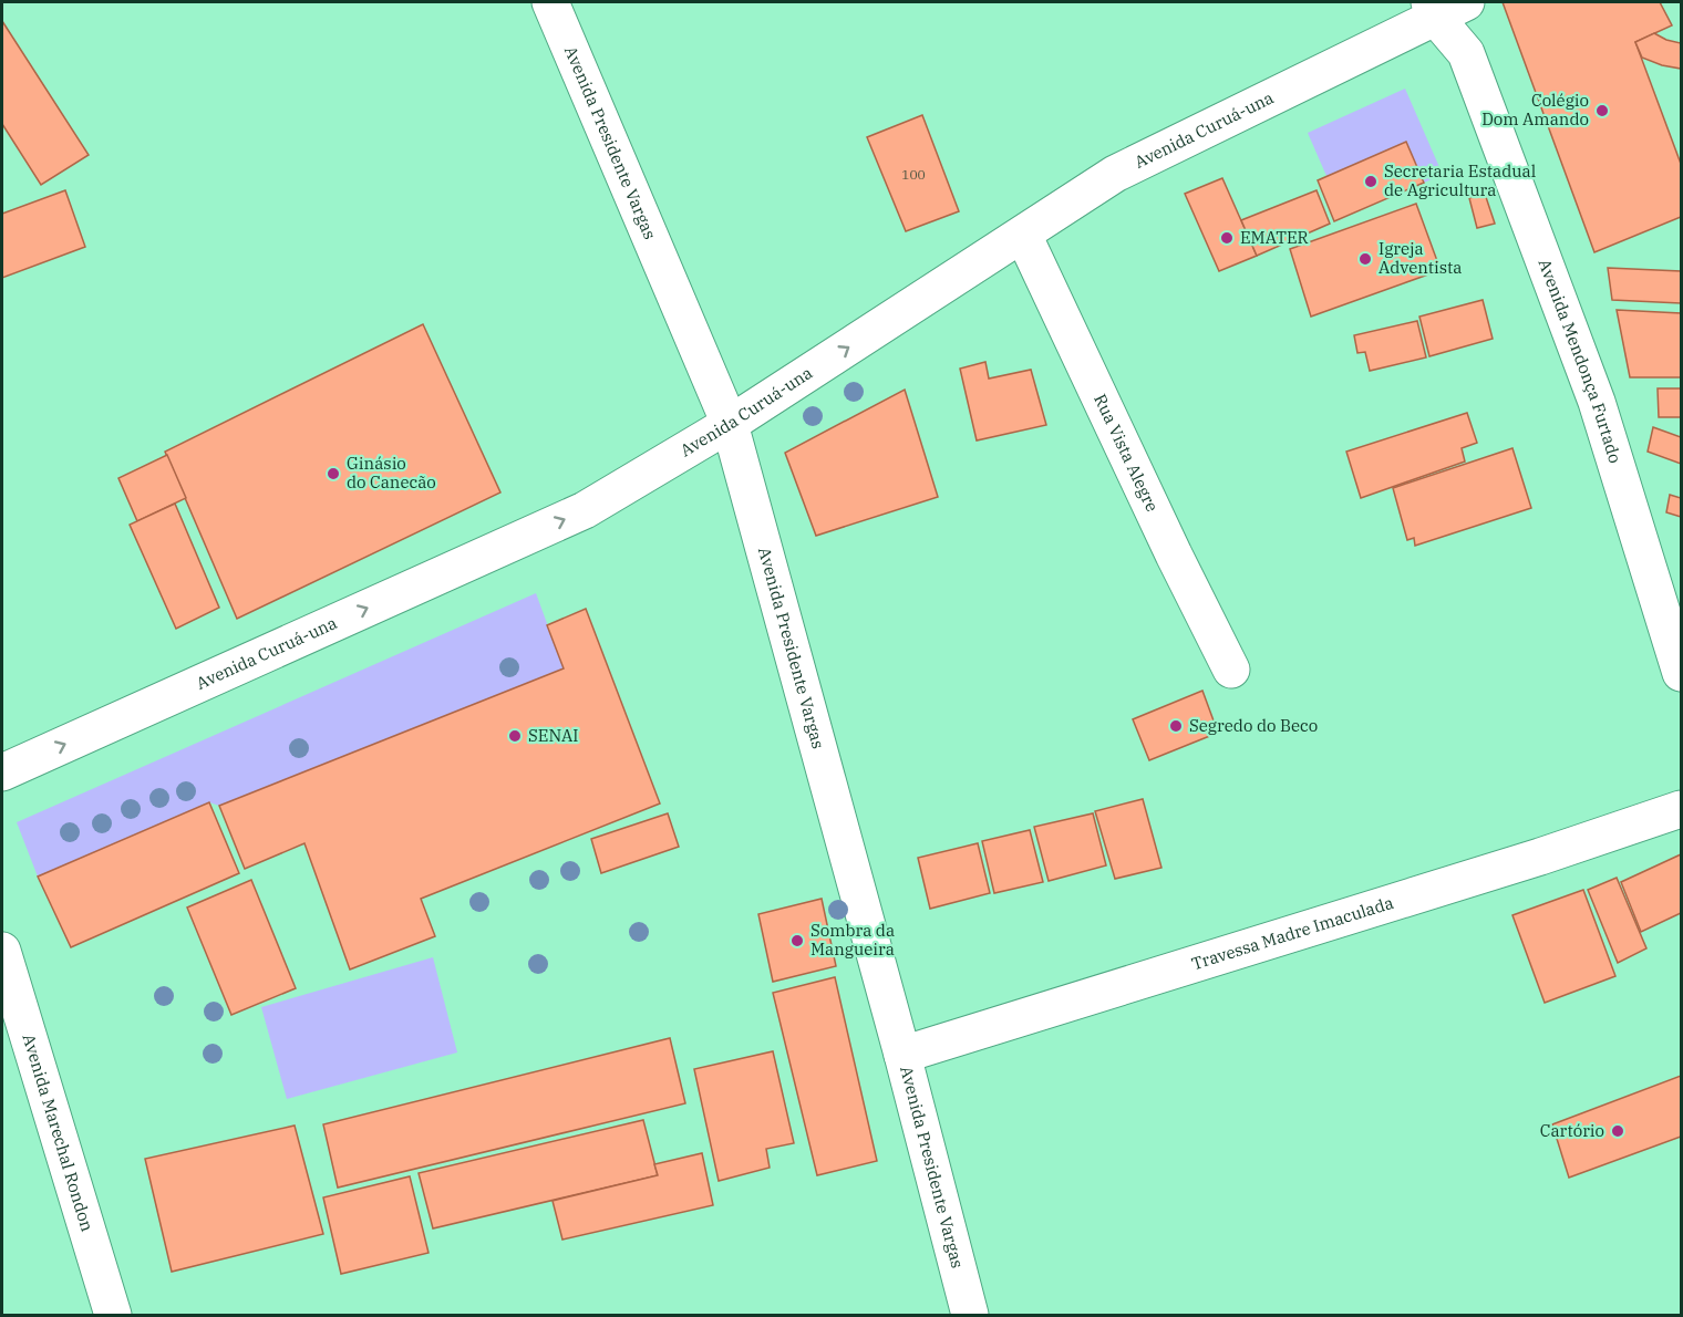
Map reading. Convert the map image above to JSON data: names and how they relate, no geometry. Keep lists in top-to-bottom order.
{
  "streets": {
    "street": [
      "Avenida Curuá-una",
      "Avenida Presidente Vargas",
      "Avenida Mendonça Furtado",
      "Rua Vista Alegre",
      "Travessa Madre Imaculada",
      "Avenida Marechal Rondon"
    ]
  },
  "crossings": [
    ["Avenida Curuá-una", "Avenida Presidente Vargas"],
    ["Avenida Curuá-una", "Avenida Mendonça Furtado"],
    ["Avenida Curuá-una", "Rua Vista Alegre"],
    ["Avenida Presidente Vargas", "Travessa Madre Imaculada"]
  ],
  "one_way": ["Avenida Curuá-una"],
  "places": [
    "Colégio Dom Amando",
    "Secretaria Estadual de Agricultura",
    "EMATER",
    "Igreja Adventista",
    "Ginásio do Canecão",
    "Segredo do Beco",
    "SENAI",
    "Sombra da Mangueira",
    "Cartório"
  ],
  "house_numbers": ["100"]
}
